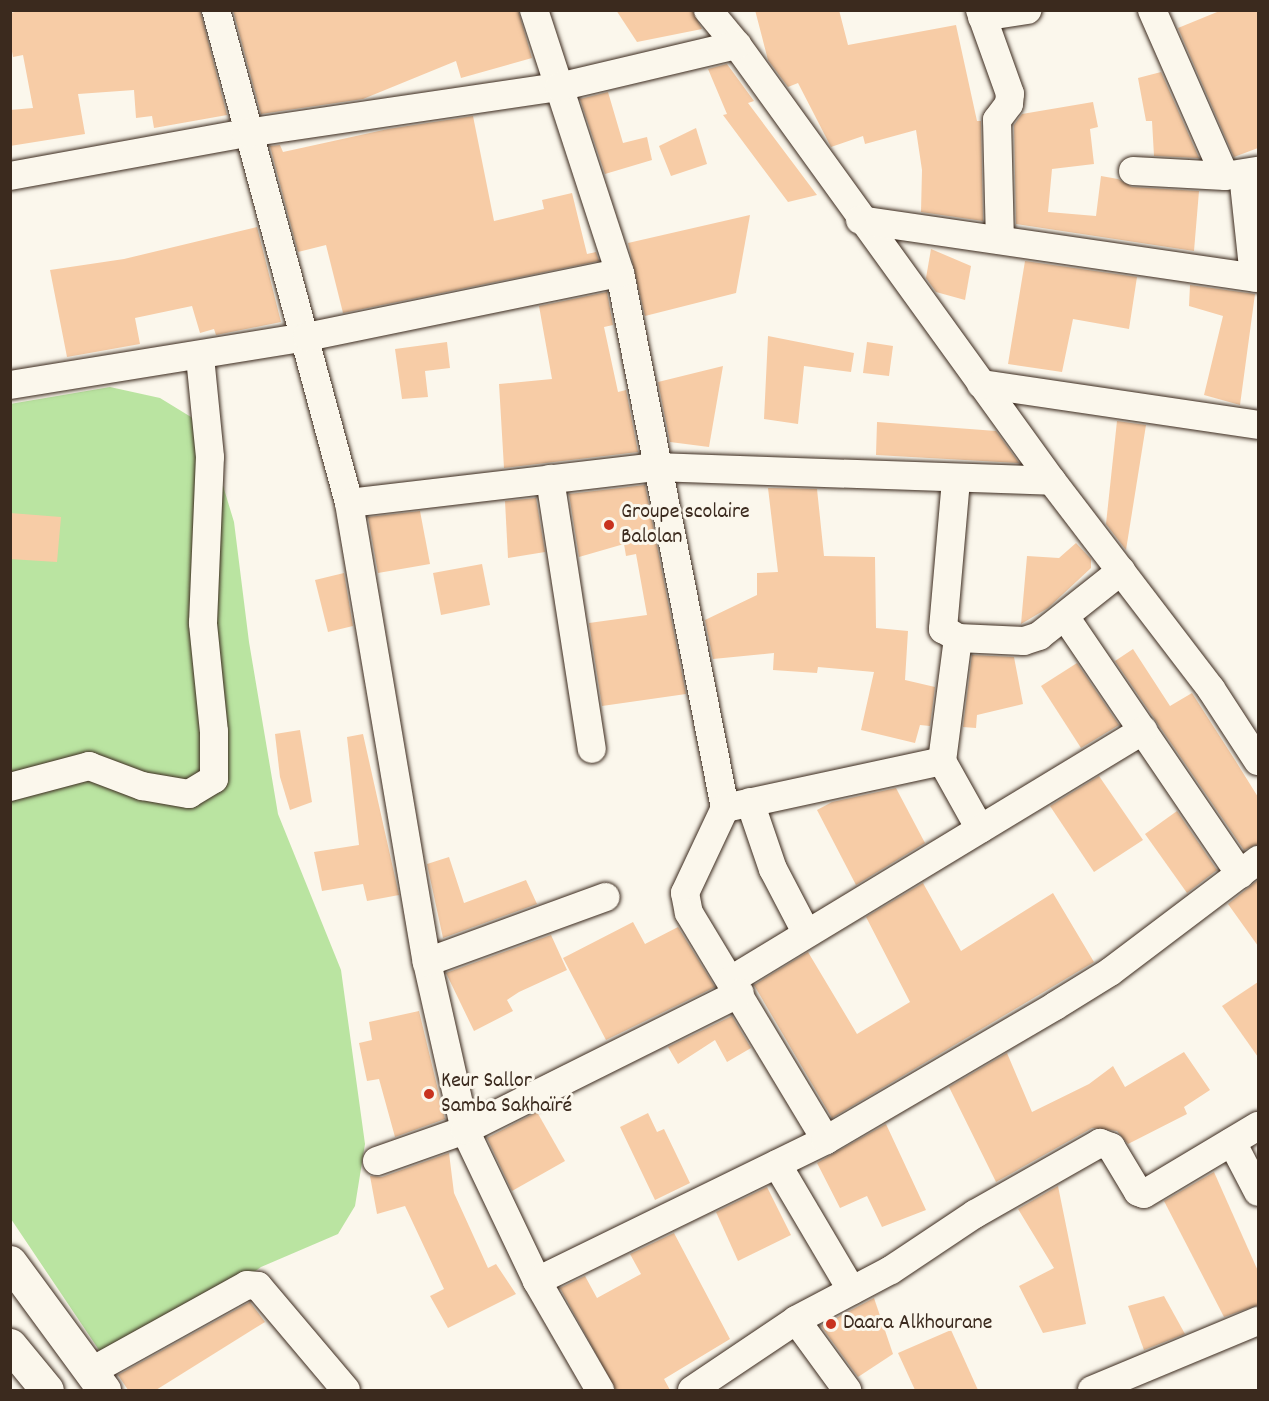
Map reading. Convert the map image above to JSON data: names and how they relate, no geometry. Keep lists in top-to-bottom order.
{
  "places": ["Groupe scolaire Balolan", "Keur Sallor Samba Sakhaïré", "Daara Alkhourane"]
}
